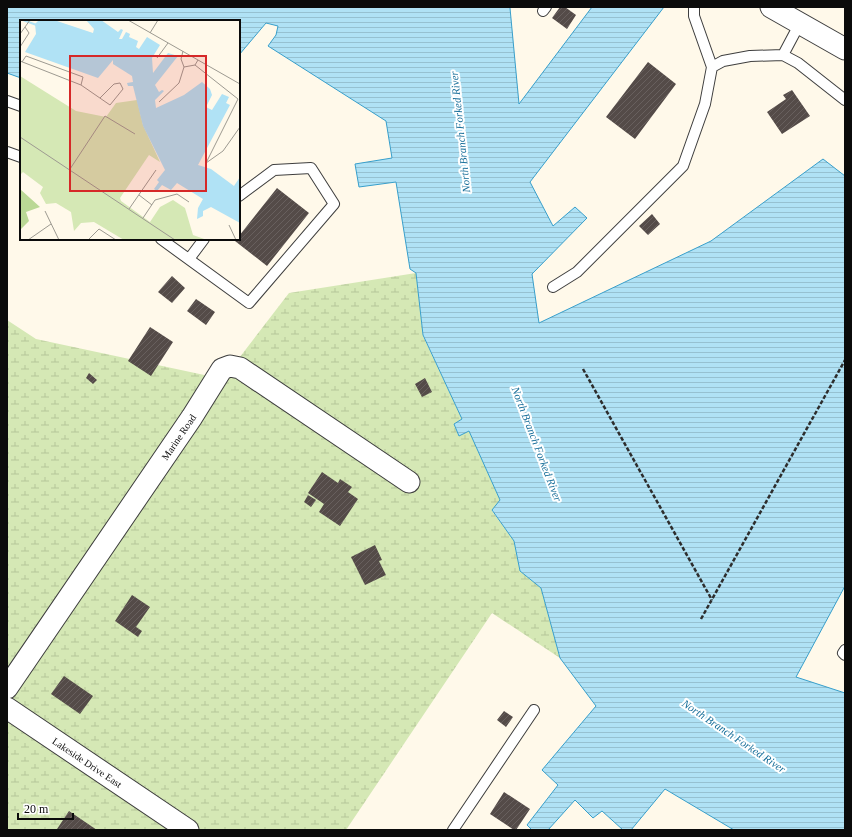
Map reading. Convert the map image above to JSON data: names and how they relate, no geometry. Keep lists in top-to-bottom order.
{
  "streets": {
    "street": ["Marine Road", "Lakeside Drive East"]
  },
  "water": ["North Branch Forked River"],
  "scale_bar": "20 m"
}
